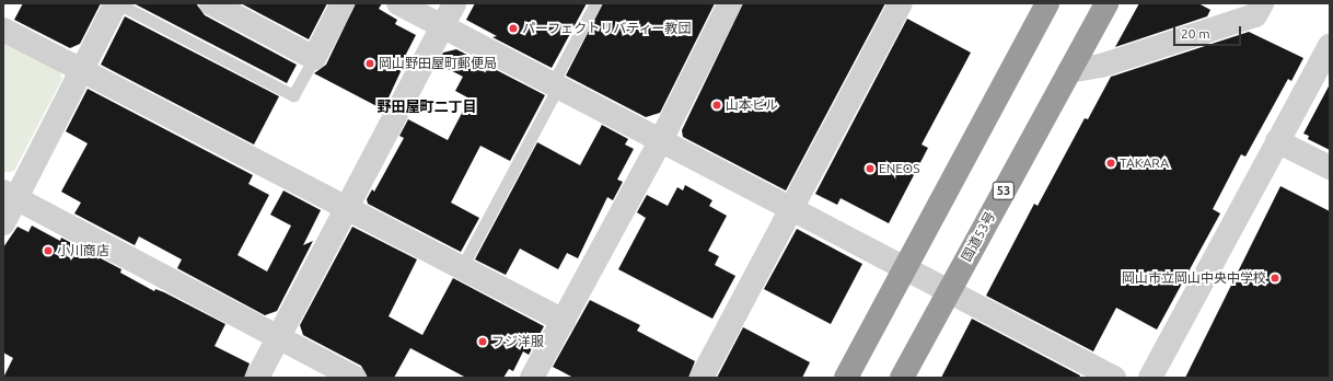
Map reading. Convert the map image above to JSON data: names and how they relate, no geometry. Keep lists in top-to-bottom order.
{
  "streets": {
    "highway": ["53", "国道53号"]
  },
  "districts": ["野田屋町二丁目"],
  "places": [
    "パーフェクトリバティー教団",
    "岡山野田屋町郵便局",
    "山本ビル",
    "TAKARA",
    "ENEOS",
    "小川商店",
    "岡山市立岡山中央中学校",
    "フジ洋服"
  ],
  "scale_bar": "20 m"
}
